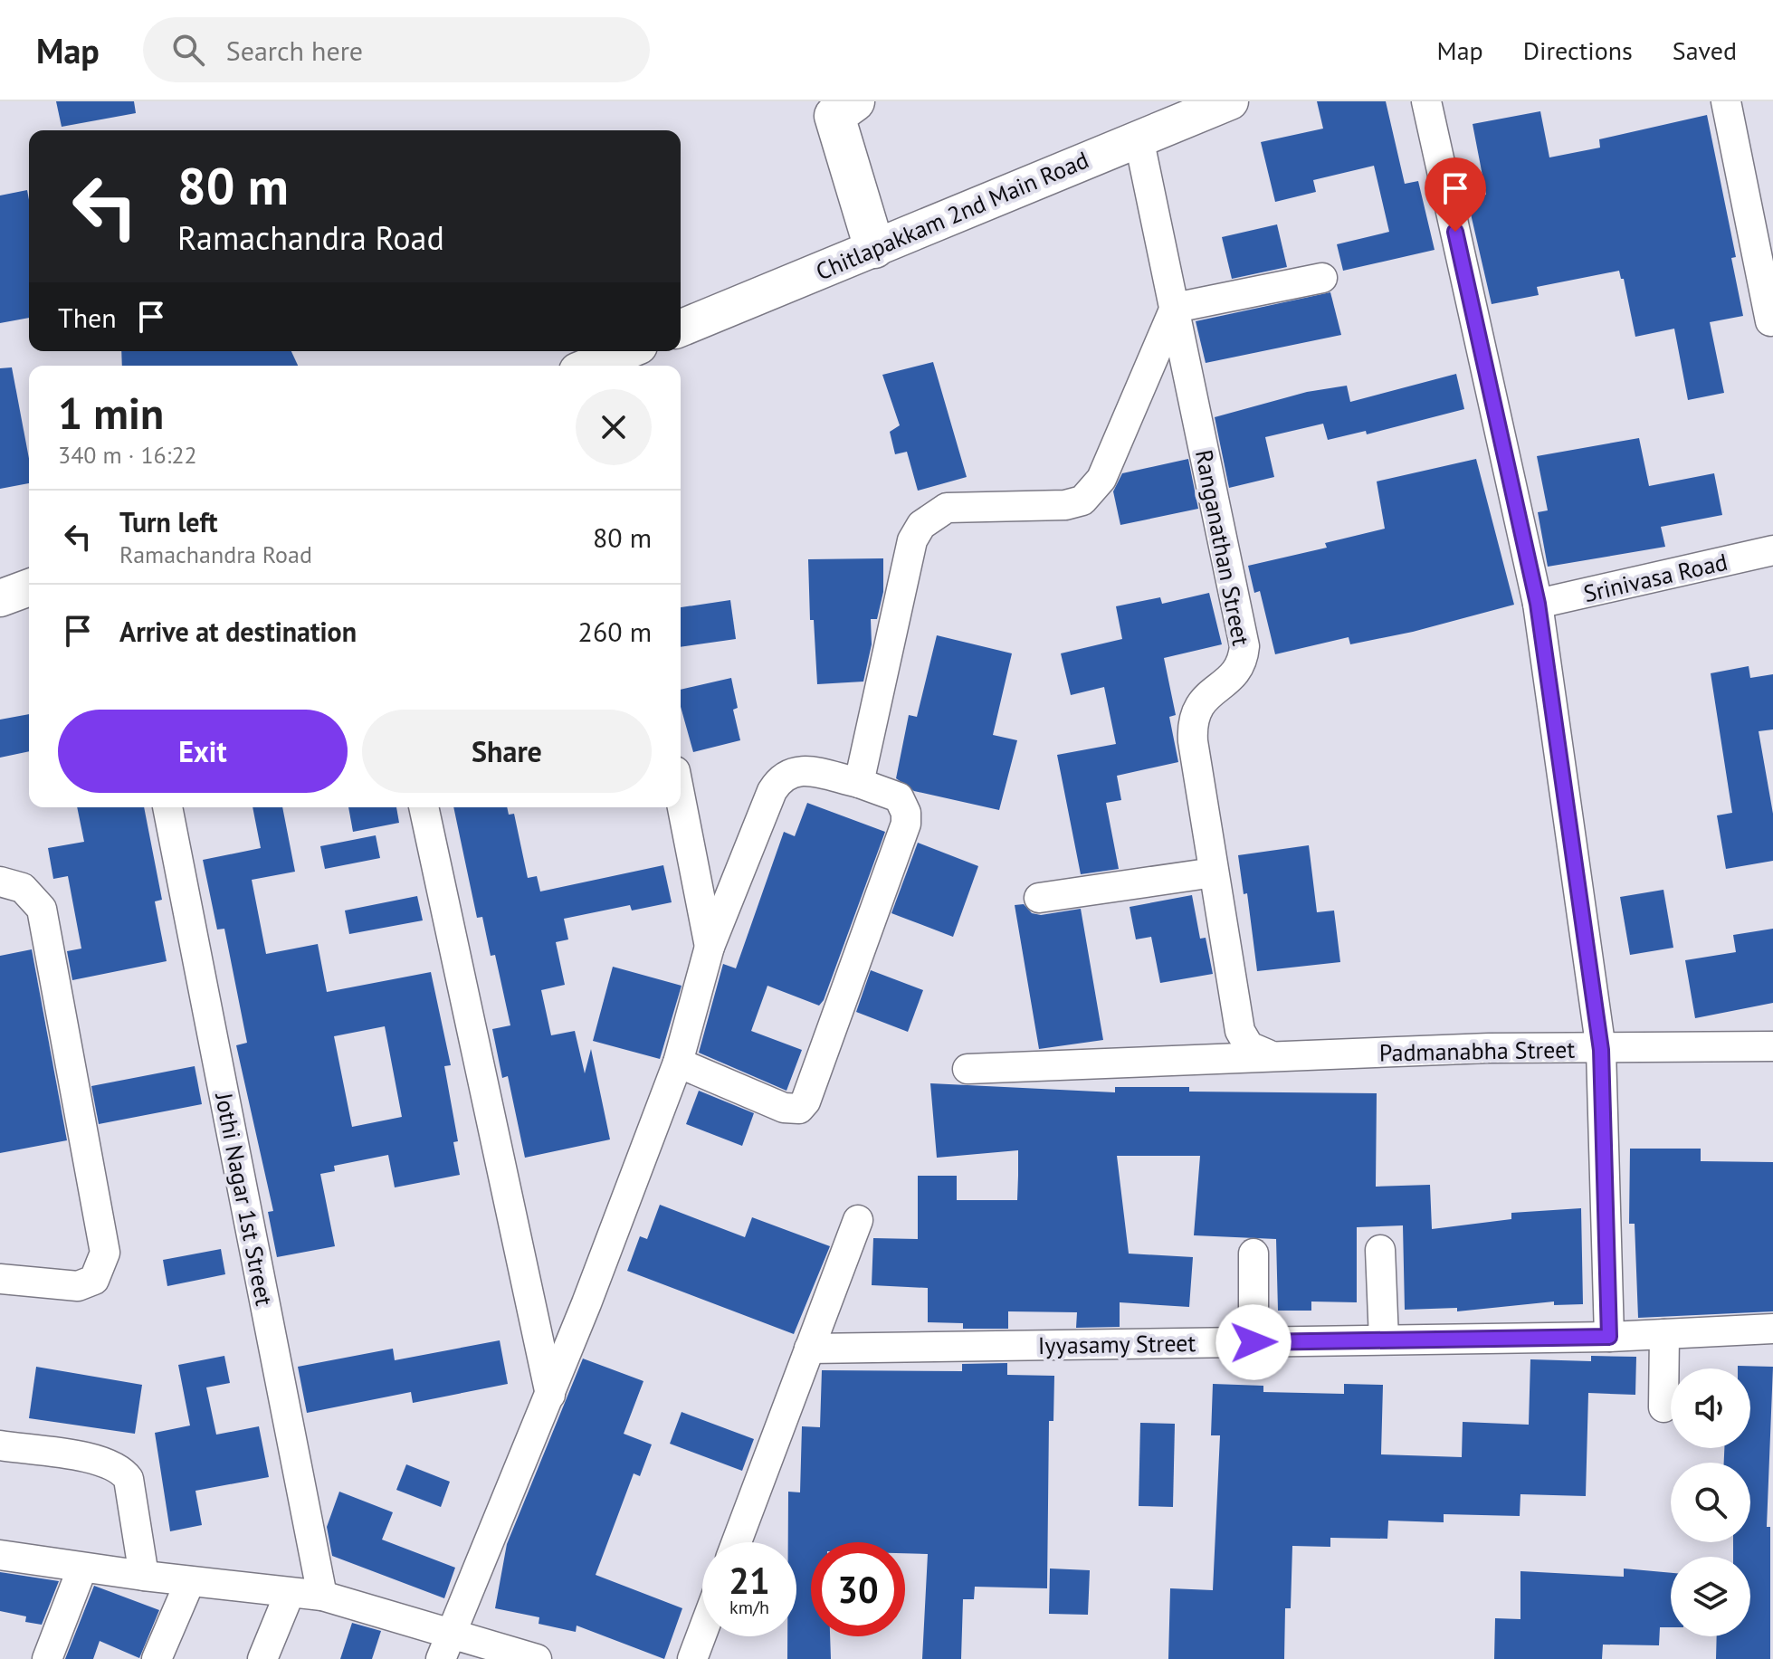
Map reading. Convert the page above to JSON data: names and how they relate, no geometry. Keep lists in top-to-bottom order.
{
  "streets": {
    "street": [
      "Chitlapakkam 2nd Main Road",
      "Ranganathan Street",
      "Srinivasa Road",
      "Padmanabha Street",
      "Jothi Nagar 1st Street",
      "Iyyasamy Street"
    ]
  },
  "crossings": [
    ["Chitlapakkam 2nd Main Road", "Ranganathan Street"],
    ["Ranganathan Street", "Padmanabha Street"]
  ],
  "page": {
    "header": "Map",
    "search": "Search here",
    "nav": ["Map", "Directions", "Saved"],
    "turn": ["80 m", "Ramachandra Road"],
    "then": "Then",
    "heading": ["1 min", "340 m · 16:22"],
    "list": [
      {
        "name": "Turn left",
        "note": "Ramachandra Road",
        "value": "80 m"
      },
      {
        "name": "Arrive at destination",
        "value": "260 m"
      }
    ],
    "buttons": ["Exit", "Share"],
    "speed": "21 km/h",
    "limit": "30"
  }
}
